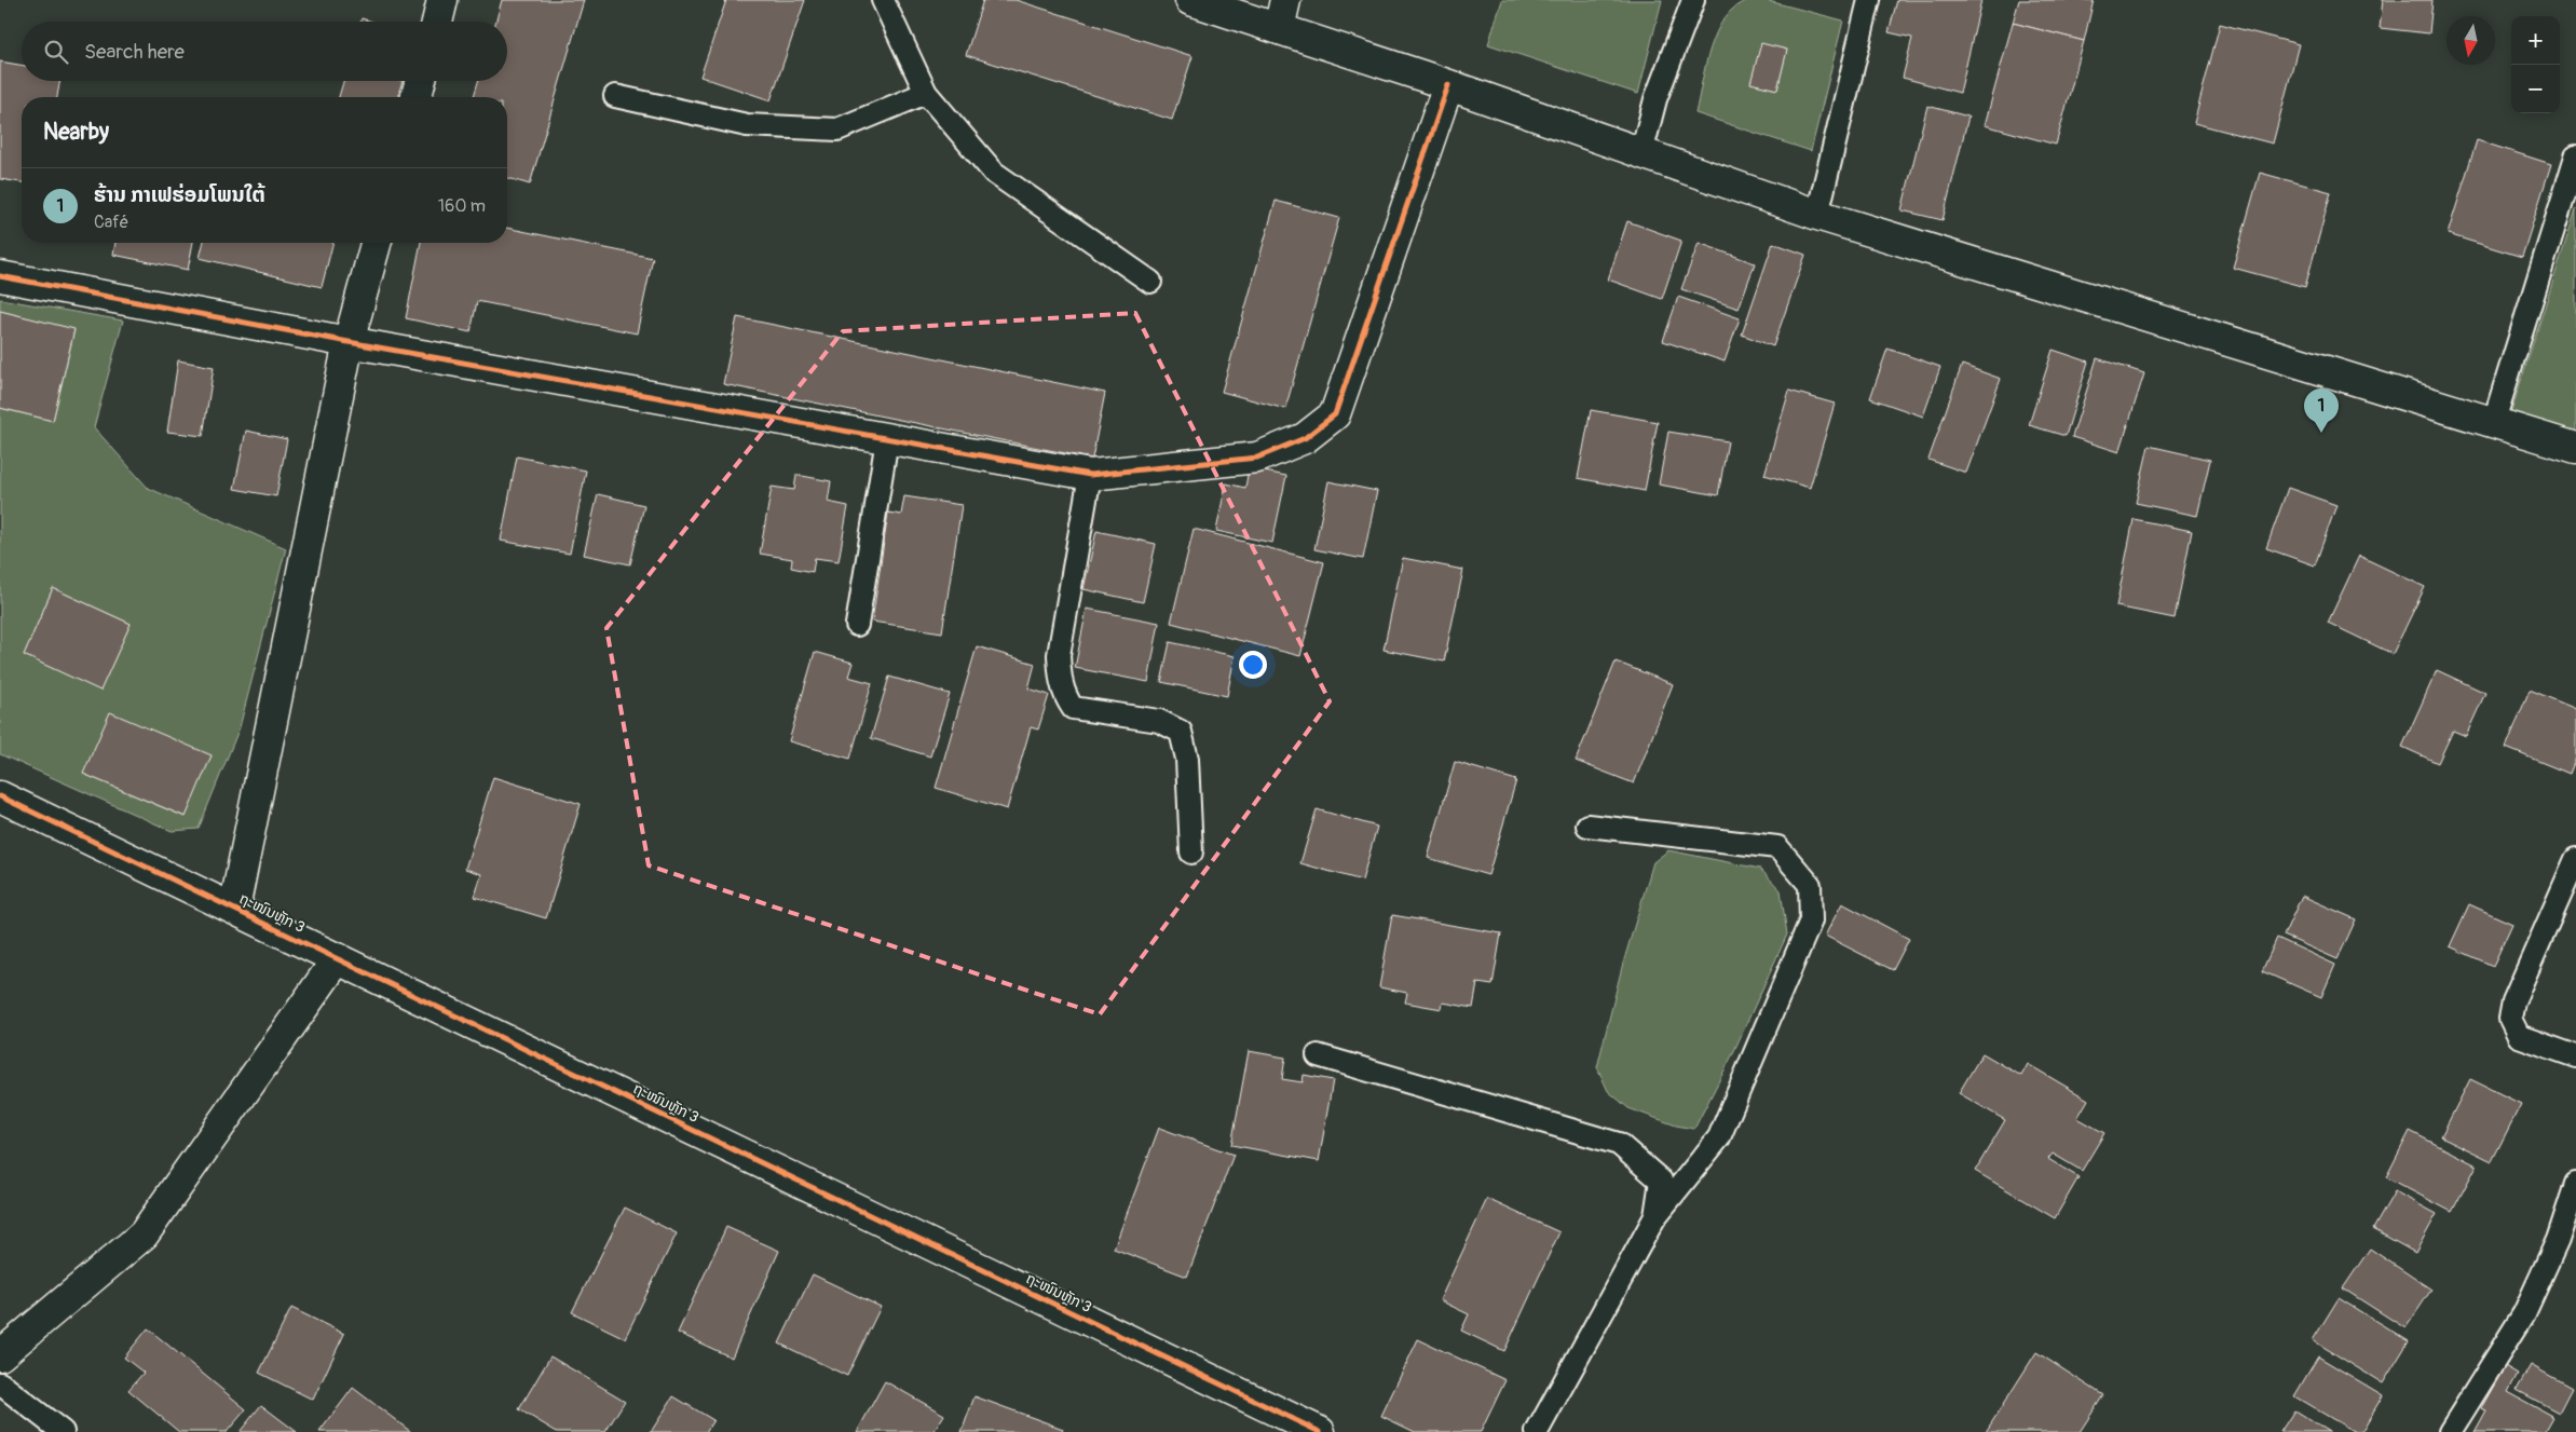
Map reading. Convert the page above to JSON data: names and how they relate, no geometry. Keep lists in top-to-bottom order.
{
  "streets": {
    "street": ["ຖະໜົນຫຼັກ 3"]
  },
  "north": "bottom",
  "page": {
    "map_buttons": ["+", "−"],
    "search": "Search here",
    "heading": "Nearby",
    "list": [
      {
        "mark": "1",
        "name": "ຮ້ານ ກາເຟຮ່ອມໂພນໃຕ້",
        "note": "Café",
        "value": "160 m"
      }
    ],
    "pins": "1"
  }
}
